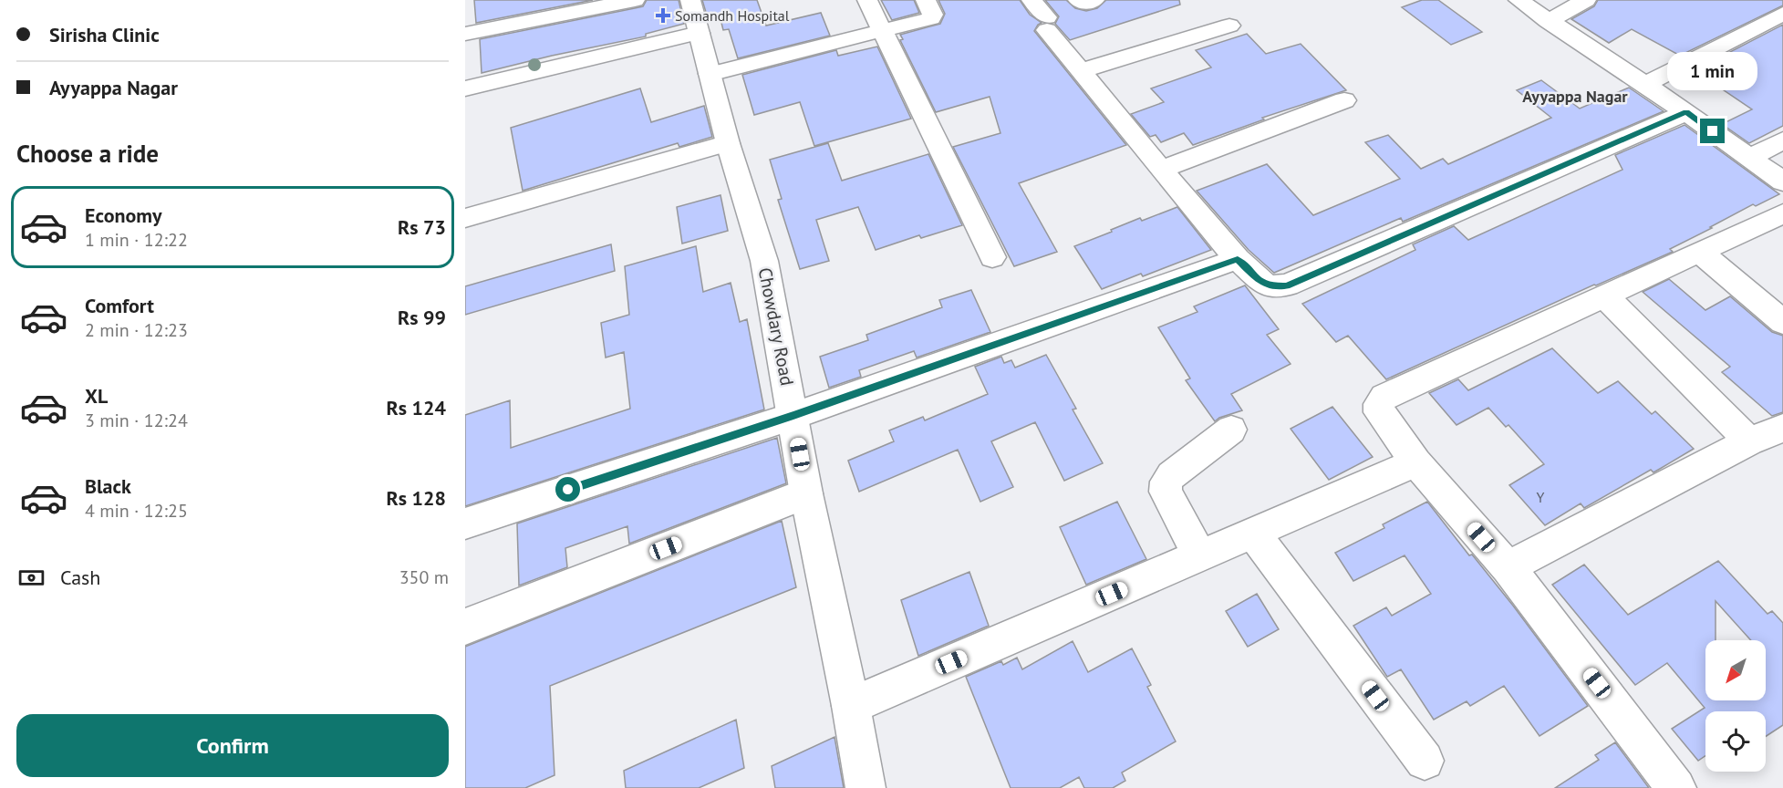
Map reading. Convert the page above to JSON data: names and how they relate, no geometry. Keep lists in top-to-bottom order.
{
  "streets": {
    "street": ["Chowdary Road"]
  },
  "districts": ["Ayyappa Nagar"],
  "places": {
    "health": ["Somandh Hospital"]
  },
  "house_numbers": ["Y"],
  "north": "bottom left",
  "page": {
    "banner": ["Sirisha Clinic", "Ayyappa Nagar"],
    "bubble": "1 min",
    "heading": "Choose a ride",
    "list": [
      {
        "name": "Economy",
        "note": "1 min · 12:22",
        "value": "Rs 73"
      },
      {
        "name": "Comfort",
        "note": "2 min · 12:23",
        "value": "Rs 99"
      },
      {
        "name": "XL",
        "note": "3 min · 12:24",
        "value": "Rs 124"
      },
      {
        "name": "Black",
        "note": "4 min · 12:25",
        "value": "Rs 128"
      }
    ],
    "pay": ["Cash", "350 m"],
    "buttons": "Confirm"
  }
}
